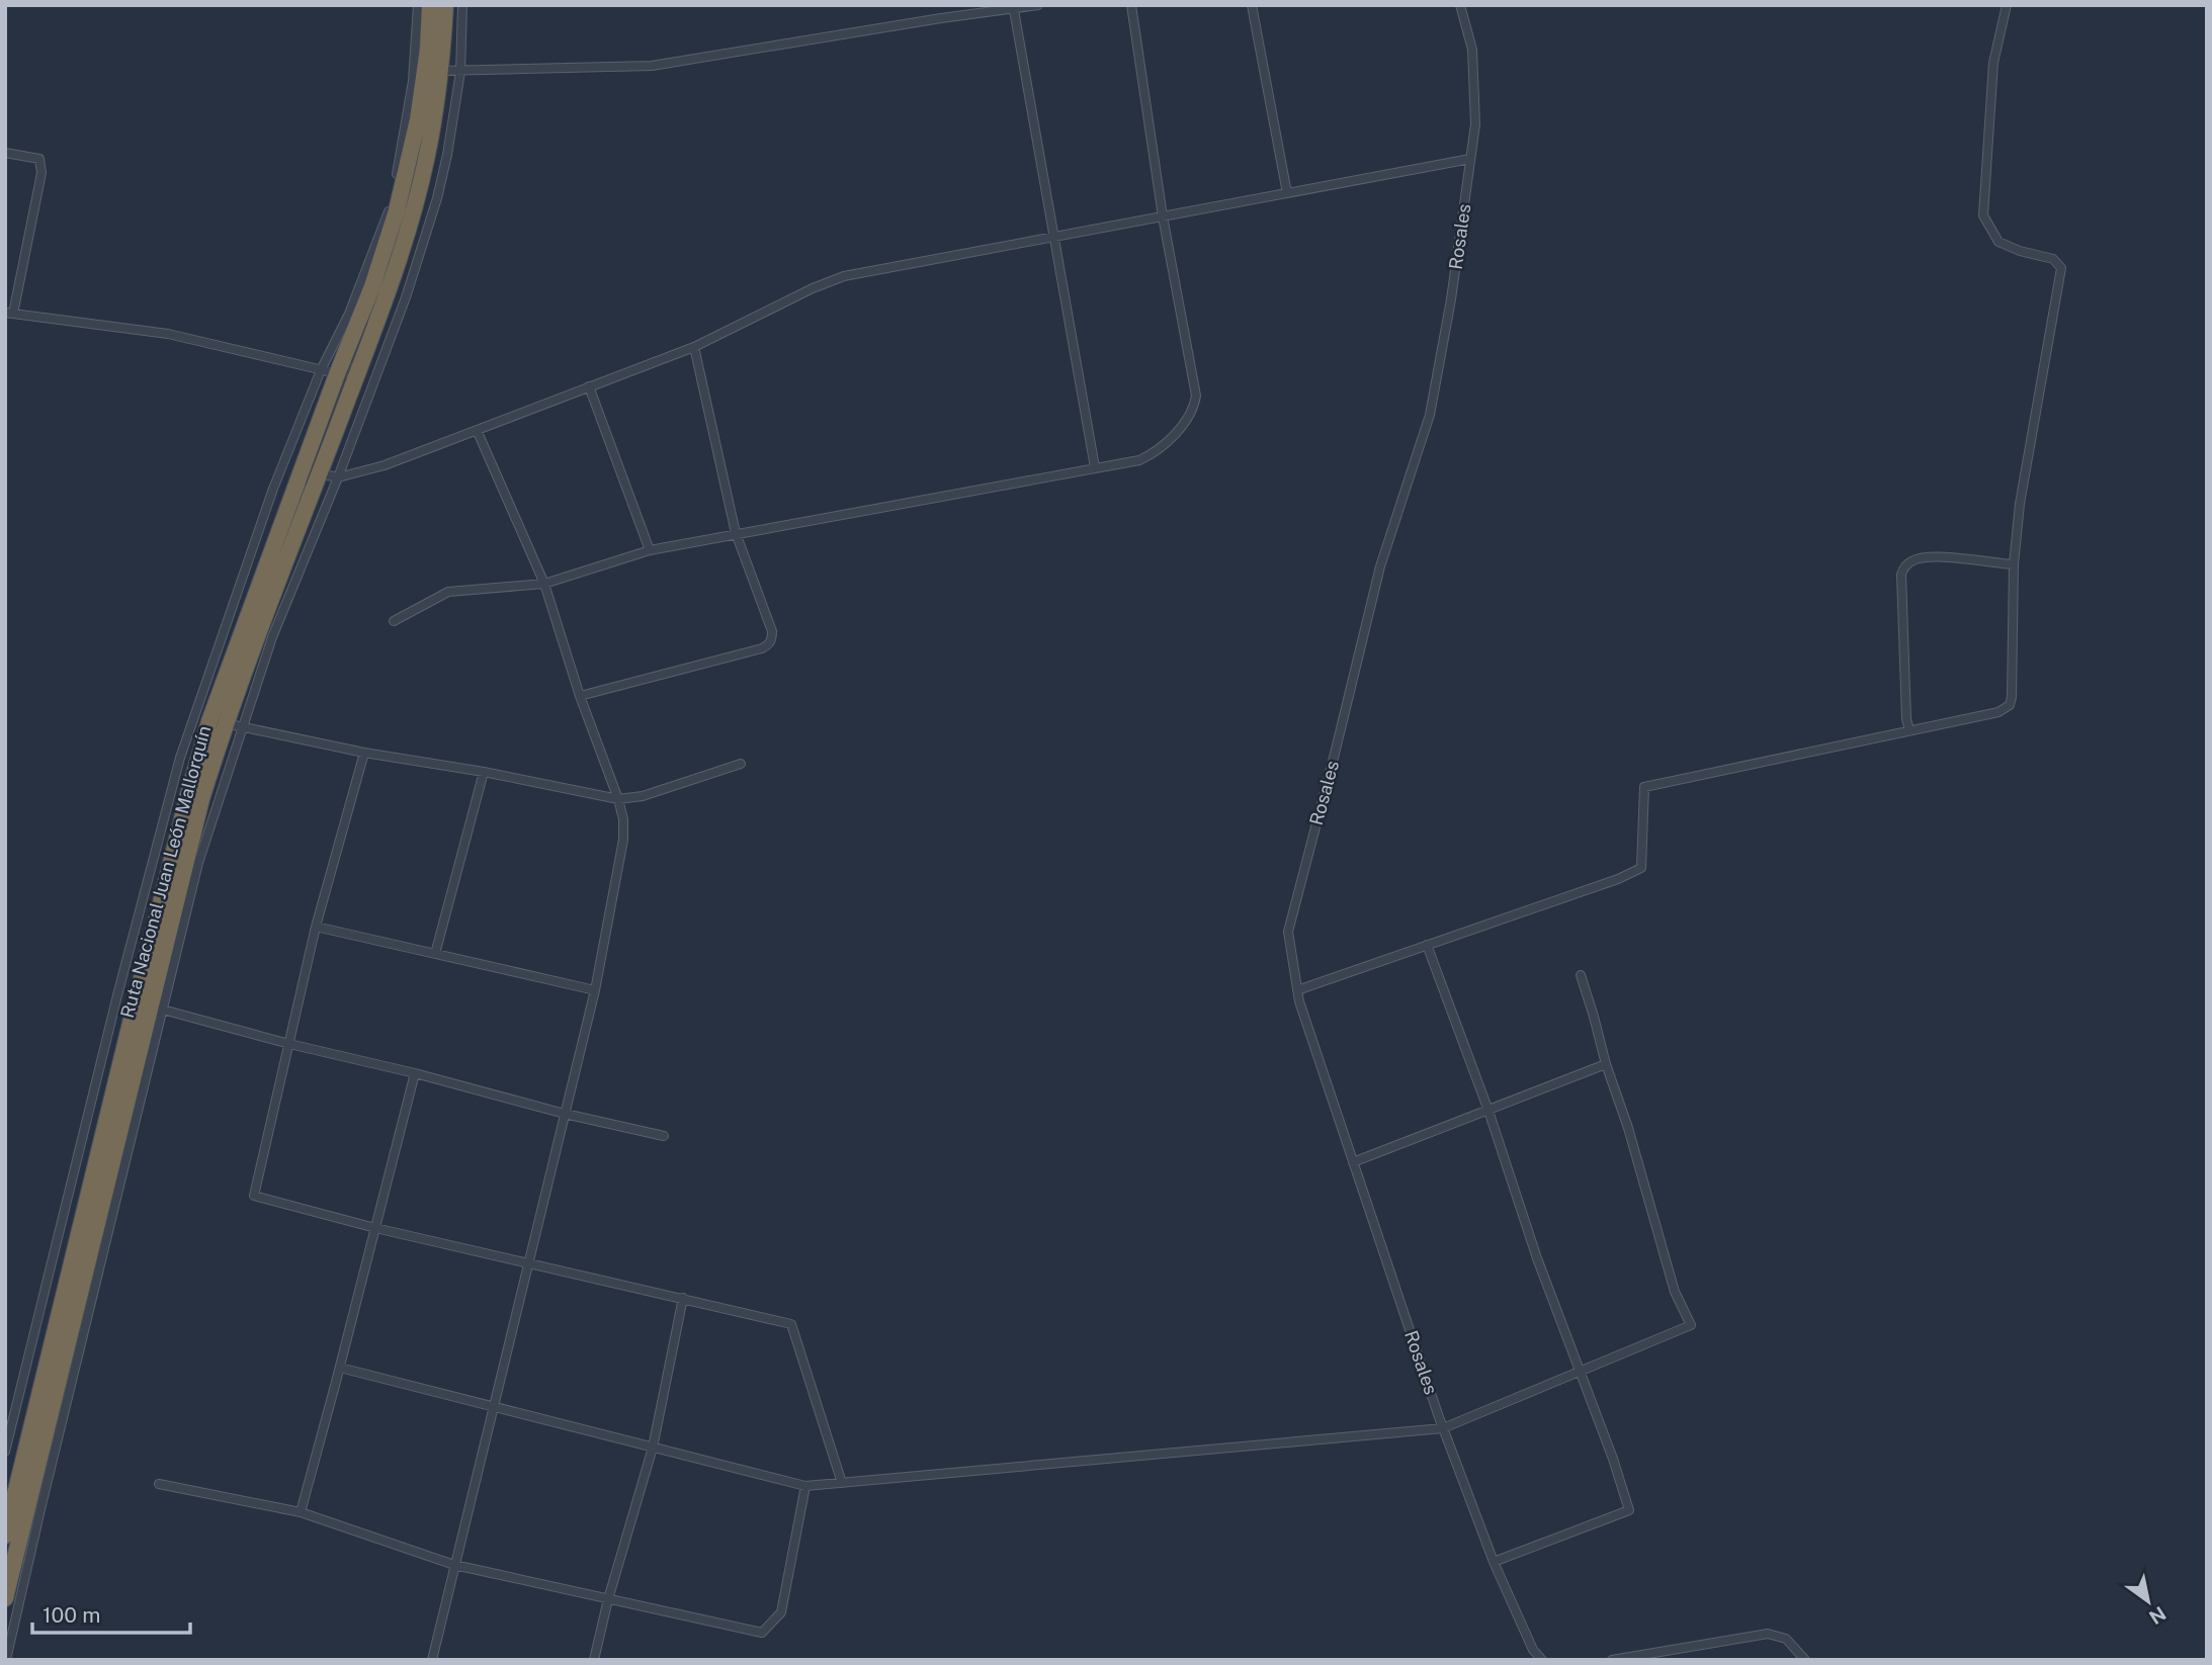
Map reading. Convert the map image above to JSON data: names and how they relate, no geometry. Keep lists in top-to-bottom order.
{
  "streets": {
    "highway": ["Ruta Nacional Juan León Mallorquín"],
    "street": ["Rosales"]
  },
  "scale_bar": "100 m",
  "north": "bottom right"
}
